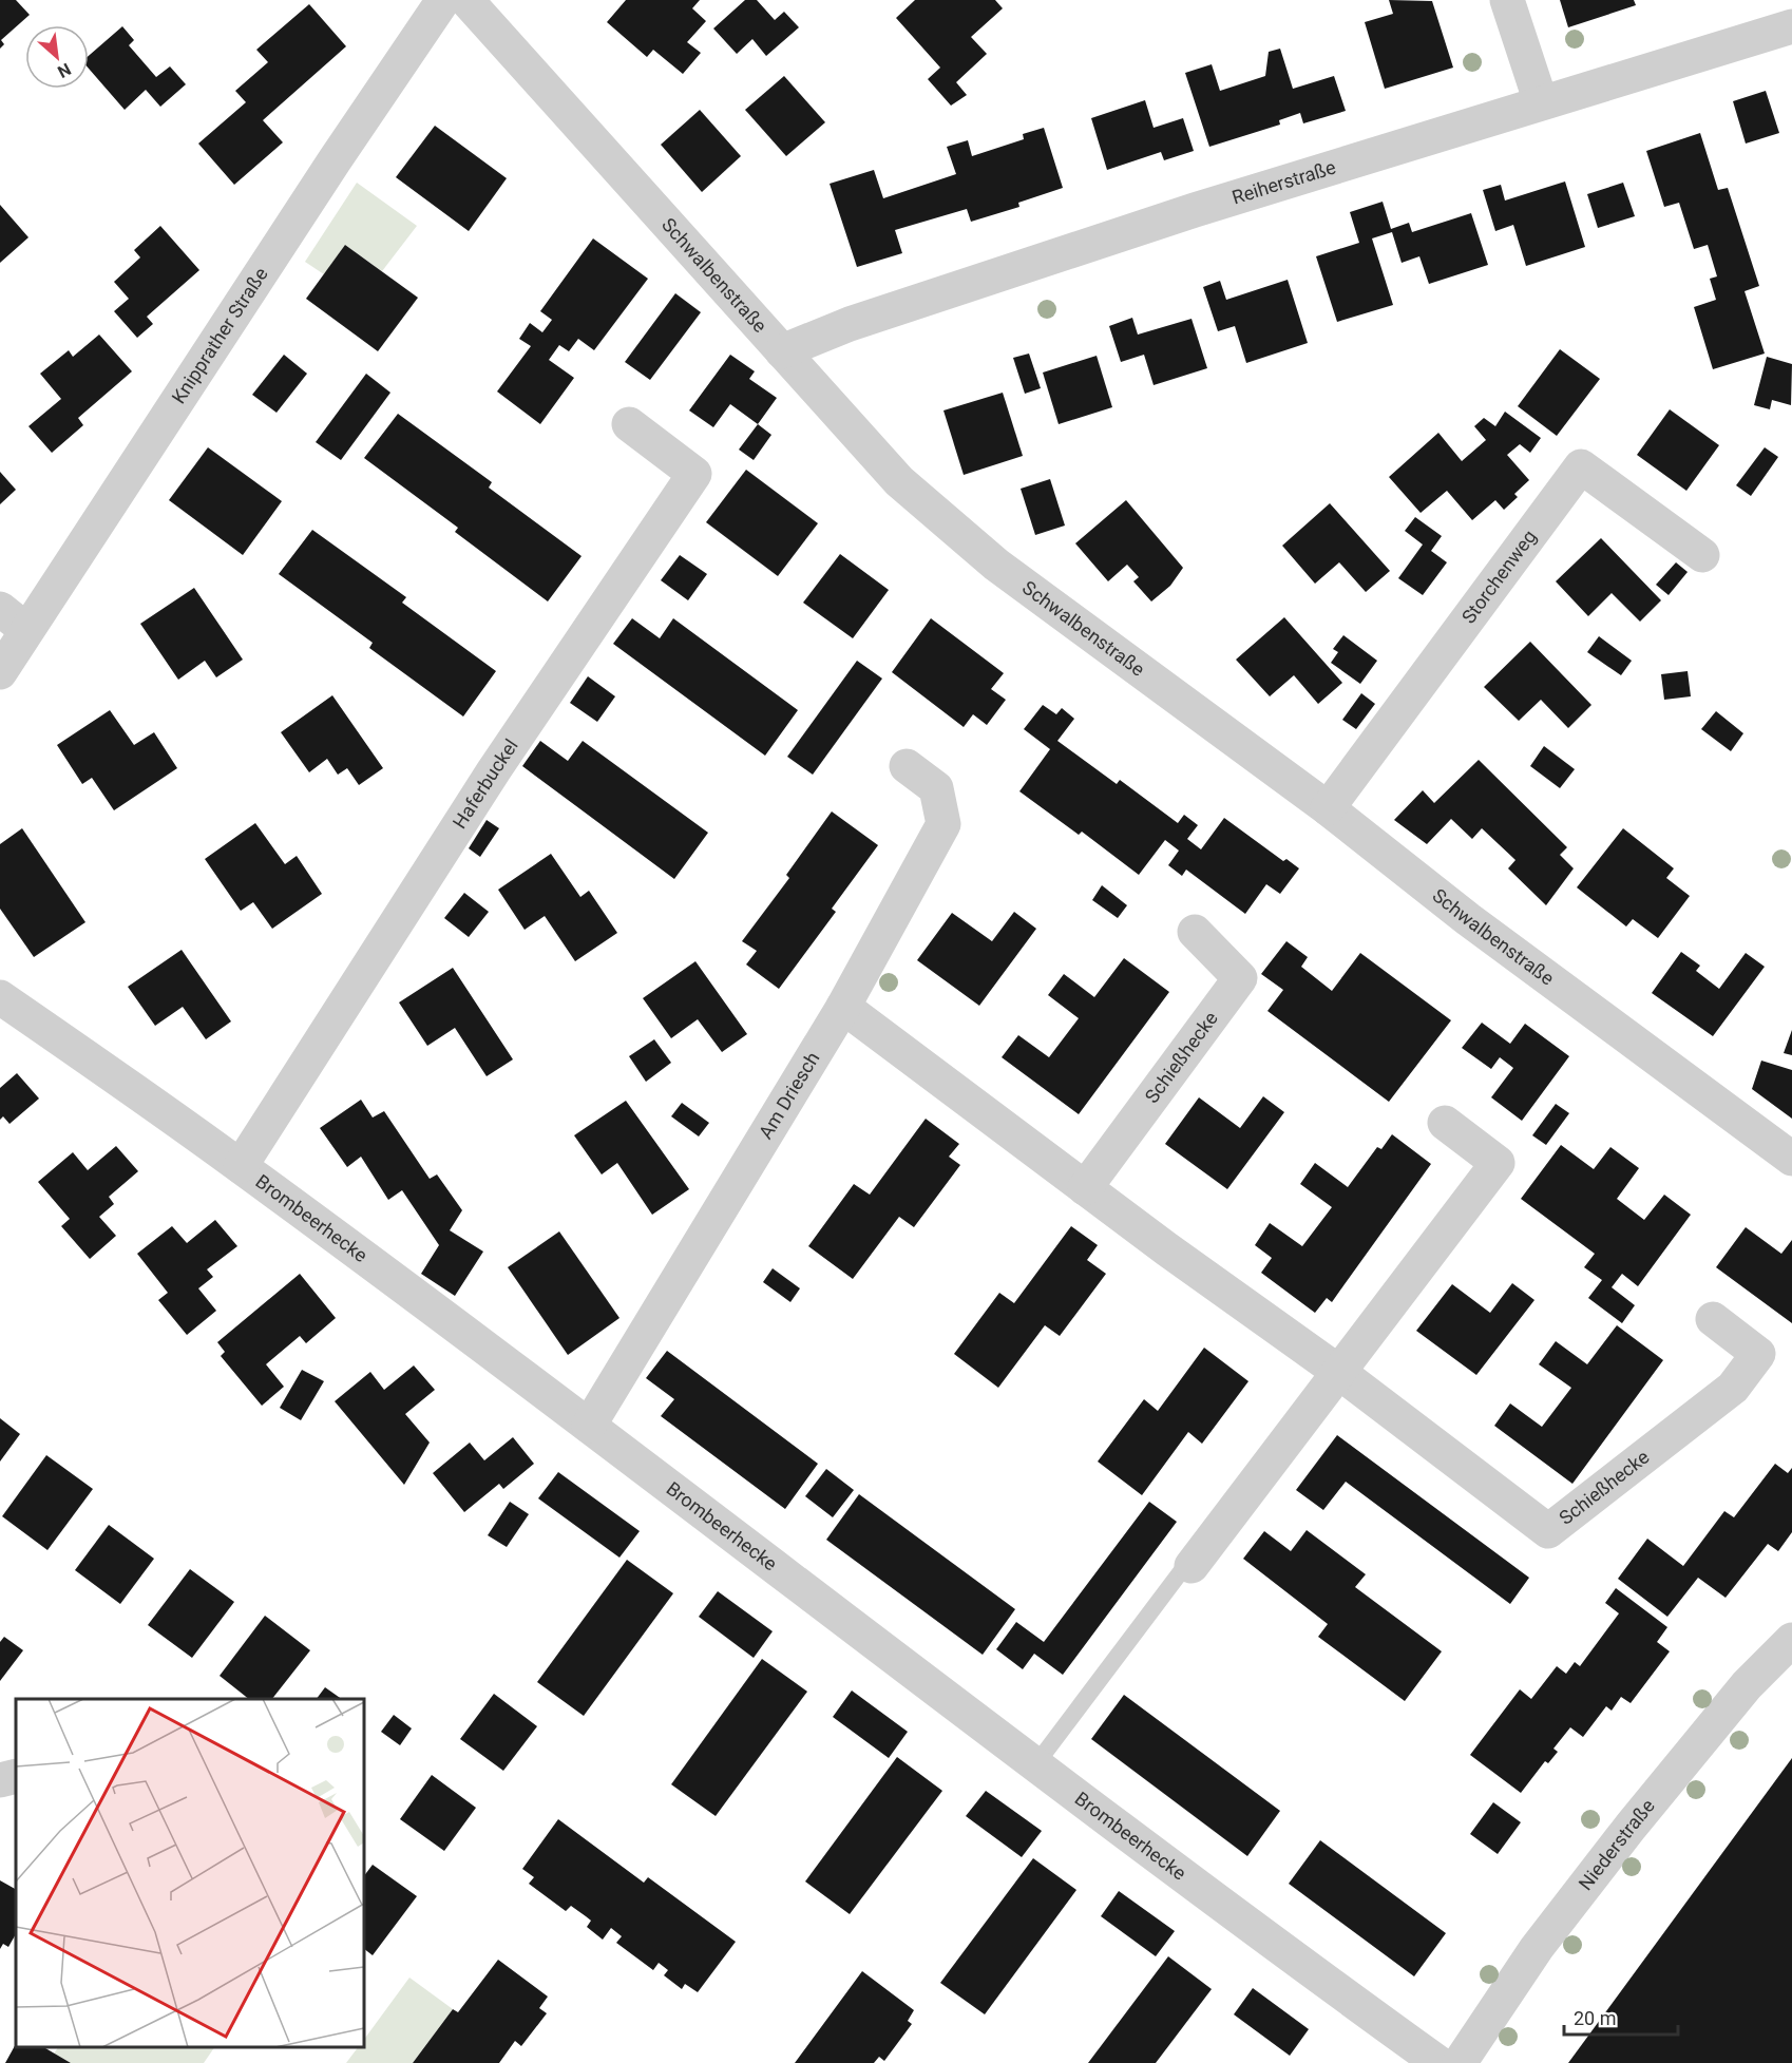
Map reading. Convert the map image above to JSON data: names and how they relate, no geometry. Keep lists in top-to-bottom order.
{
  "streets": {
    "street": [
      "Reiherstraße",
      "Schwalbenstraße",
      "Knipprather Straße",
      "Storchenweg",
      "Haferbuckel",
      "Schießhecke",
      "Am Driesch",
      "Brombeerhecke",
      "Niederstraße"
    ]
  },
  "crossings": [
    ["Reiherstraße", "Schwalbenstraße"],
    ["Schwalbenstraße", "Storchenweg"],
    ["Haferbuckel", "Brombeerhecke"],
    ["Schießhecke", "Am Driesch"],
    ["Am Driesch", "Brombeerhecke"]
  ],
  "scale_bar": "20 m",
  "north": "bottom right"
}
